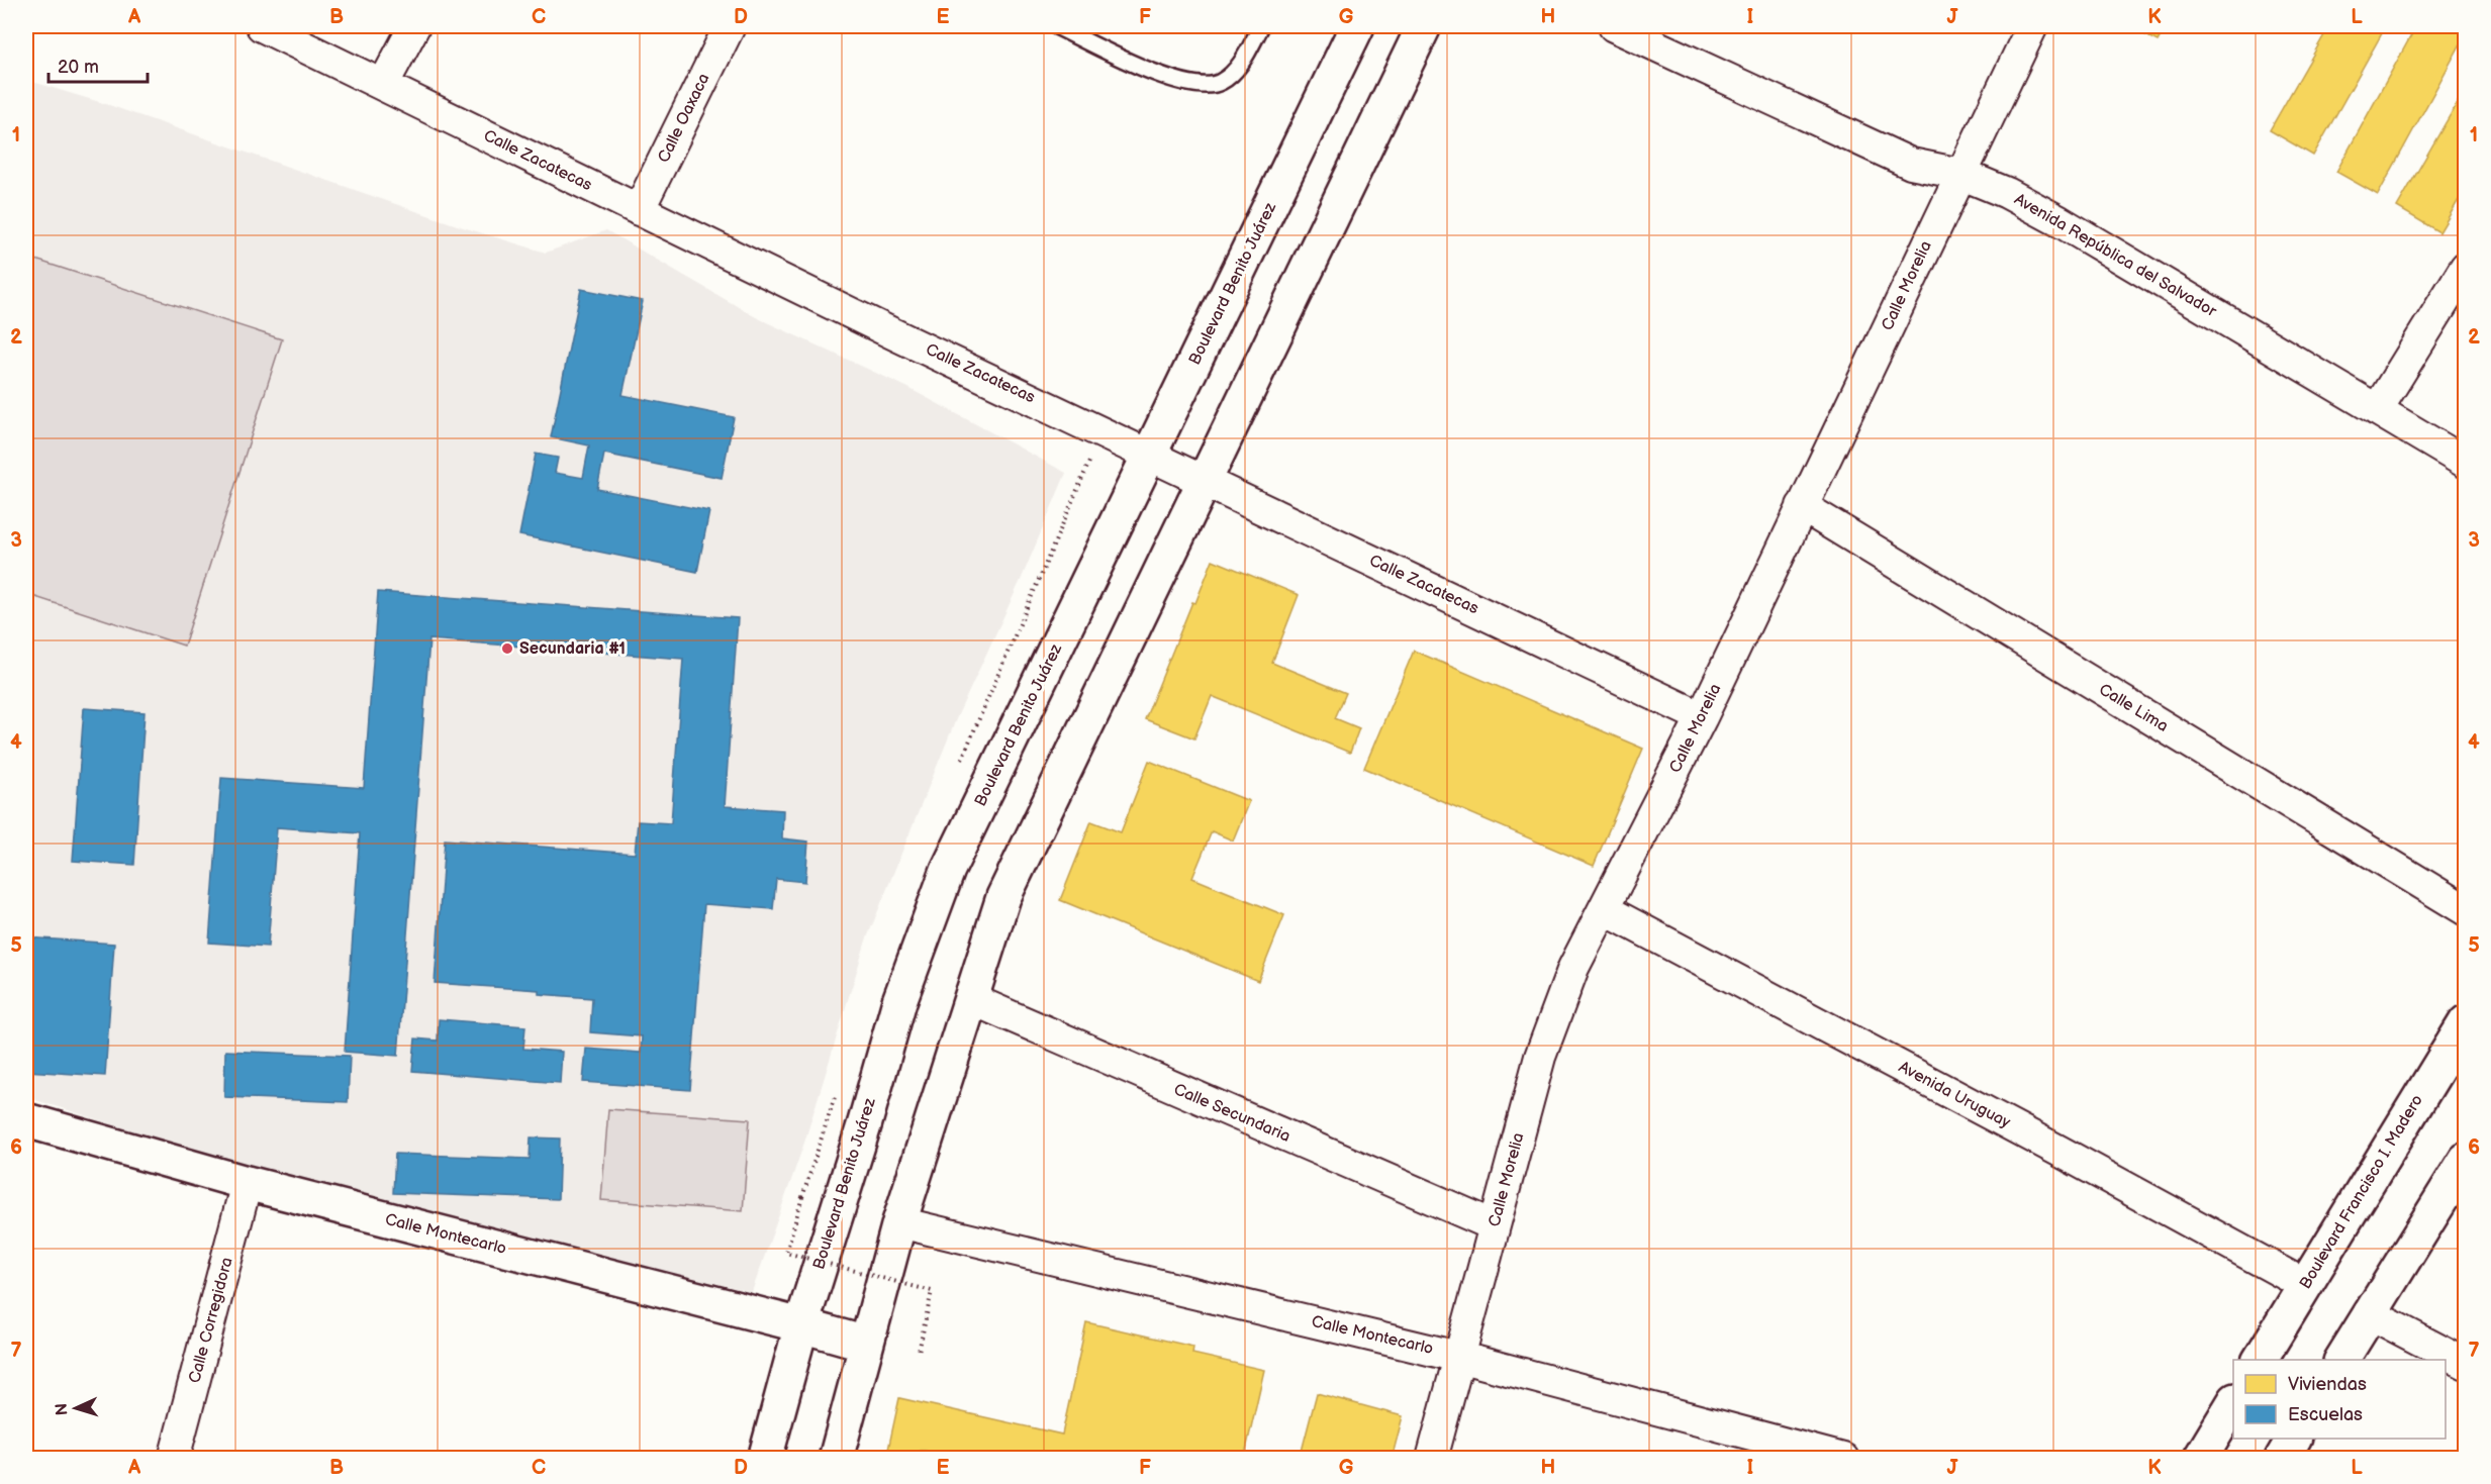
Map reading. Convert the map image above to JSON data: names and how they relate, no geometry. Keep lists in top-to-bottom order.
{
  "streets": {
    "main road": ["Boulevard Benito Juárez", "Boulevard Francisco I. Madero", "Calle Montecarlo"],
    "street": [
      "Calle Oaxaca",
      "Calle Zacatecas",
      "Avenida República del Salvador",
      "Calle Morelia",
      "Calle Lima",
      "Avenida Uruguay",
      "Calle Secundaria",
      "Calle Corregidora"
    ]
  },
  "crossings": [
    ["Calle Oaxaca", "Calle Zacatecas"],
    ["Calle Zacatecas", "Boulevard Benito Juárez"],
    ["Calle Zacatecas", "Calle Morelia"],
    ["Avenida República del Salvador", "Calle Morelia"],
    ["Boulevard Benito Juárez", "Calle Montecarlo"],
    ["Calle Morelia", "Calle Lima"],
    ["Calle Morelia", "Avenida Uruguay"],
    ["Calle Morelia", "Calle Secundaria"],
    ["Calle Morelia", "Calle Montecarlo"],
    ["Avenida Uruguay", "Boulevard Francisco I. Madero"],
    ["Calle Montecarlo", "Calle Corregidora"]
  ],
  "places": ["Secundaria #1"],
  "legend": ["Viviendas", "Escuelas"],
  "scale_bar": "20 m",
  "north": "left",
  "grid": {
    "columns": [
      "A",
      "B",
      "C",
      "D",
      "E",
      "F",
      "G",
      "H",
      "I",
      "J",
      "K",
      "L"
    ],
    "rows": [
      "1",
      "2",
      "3",
      "4",
      "5",
      "6",
      "7"
    ]
  }
}
